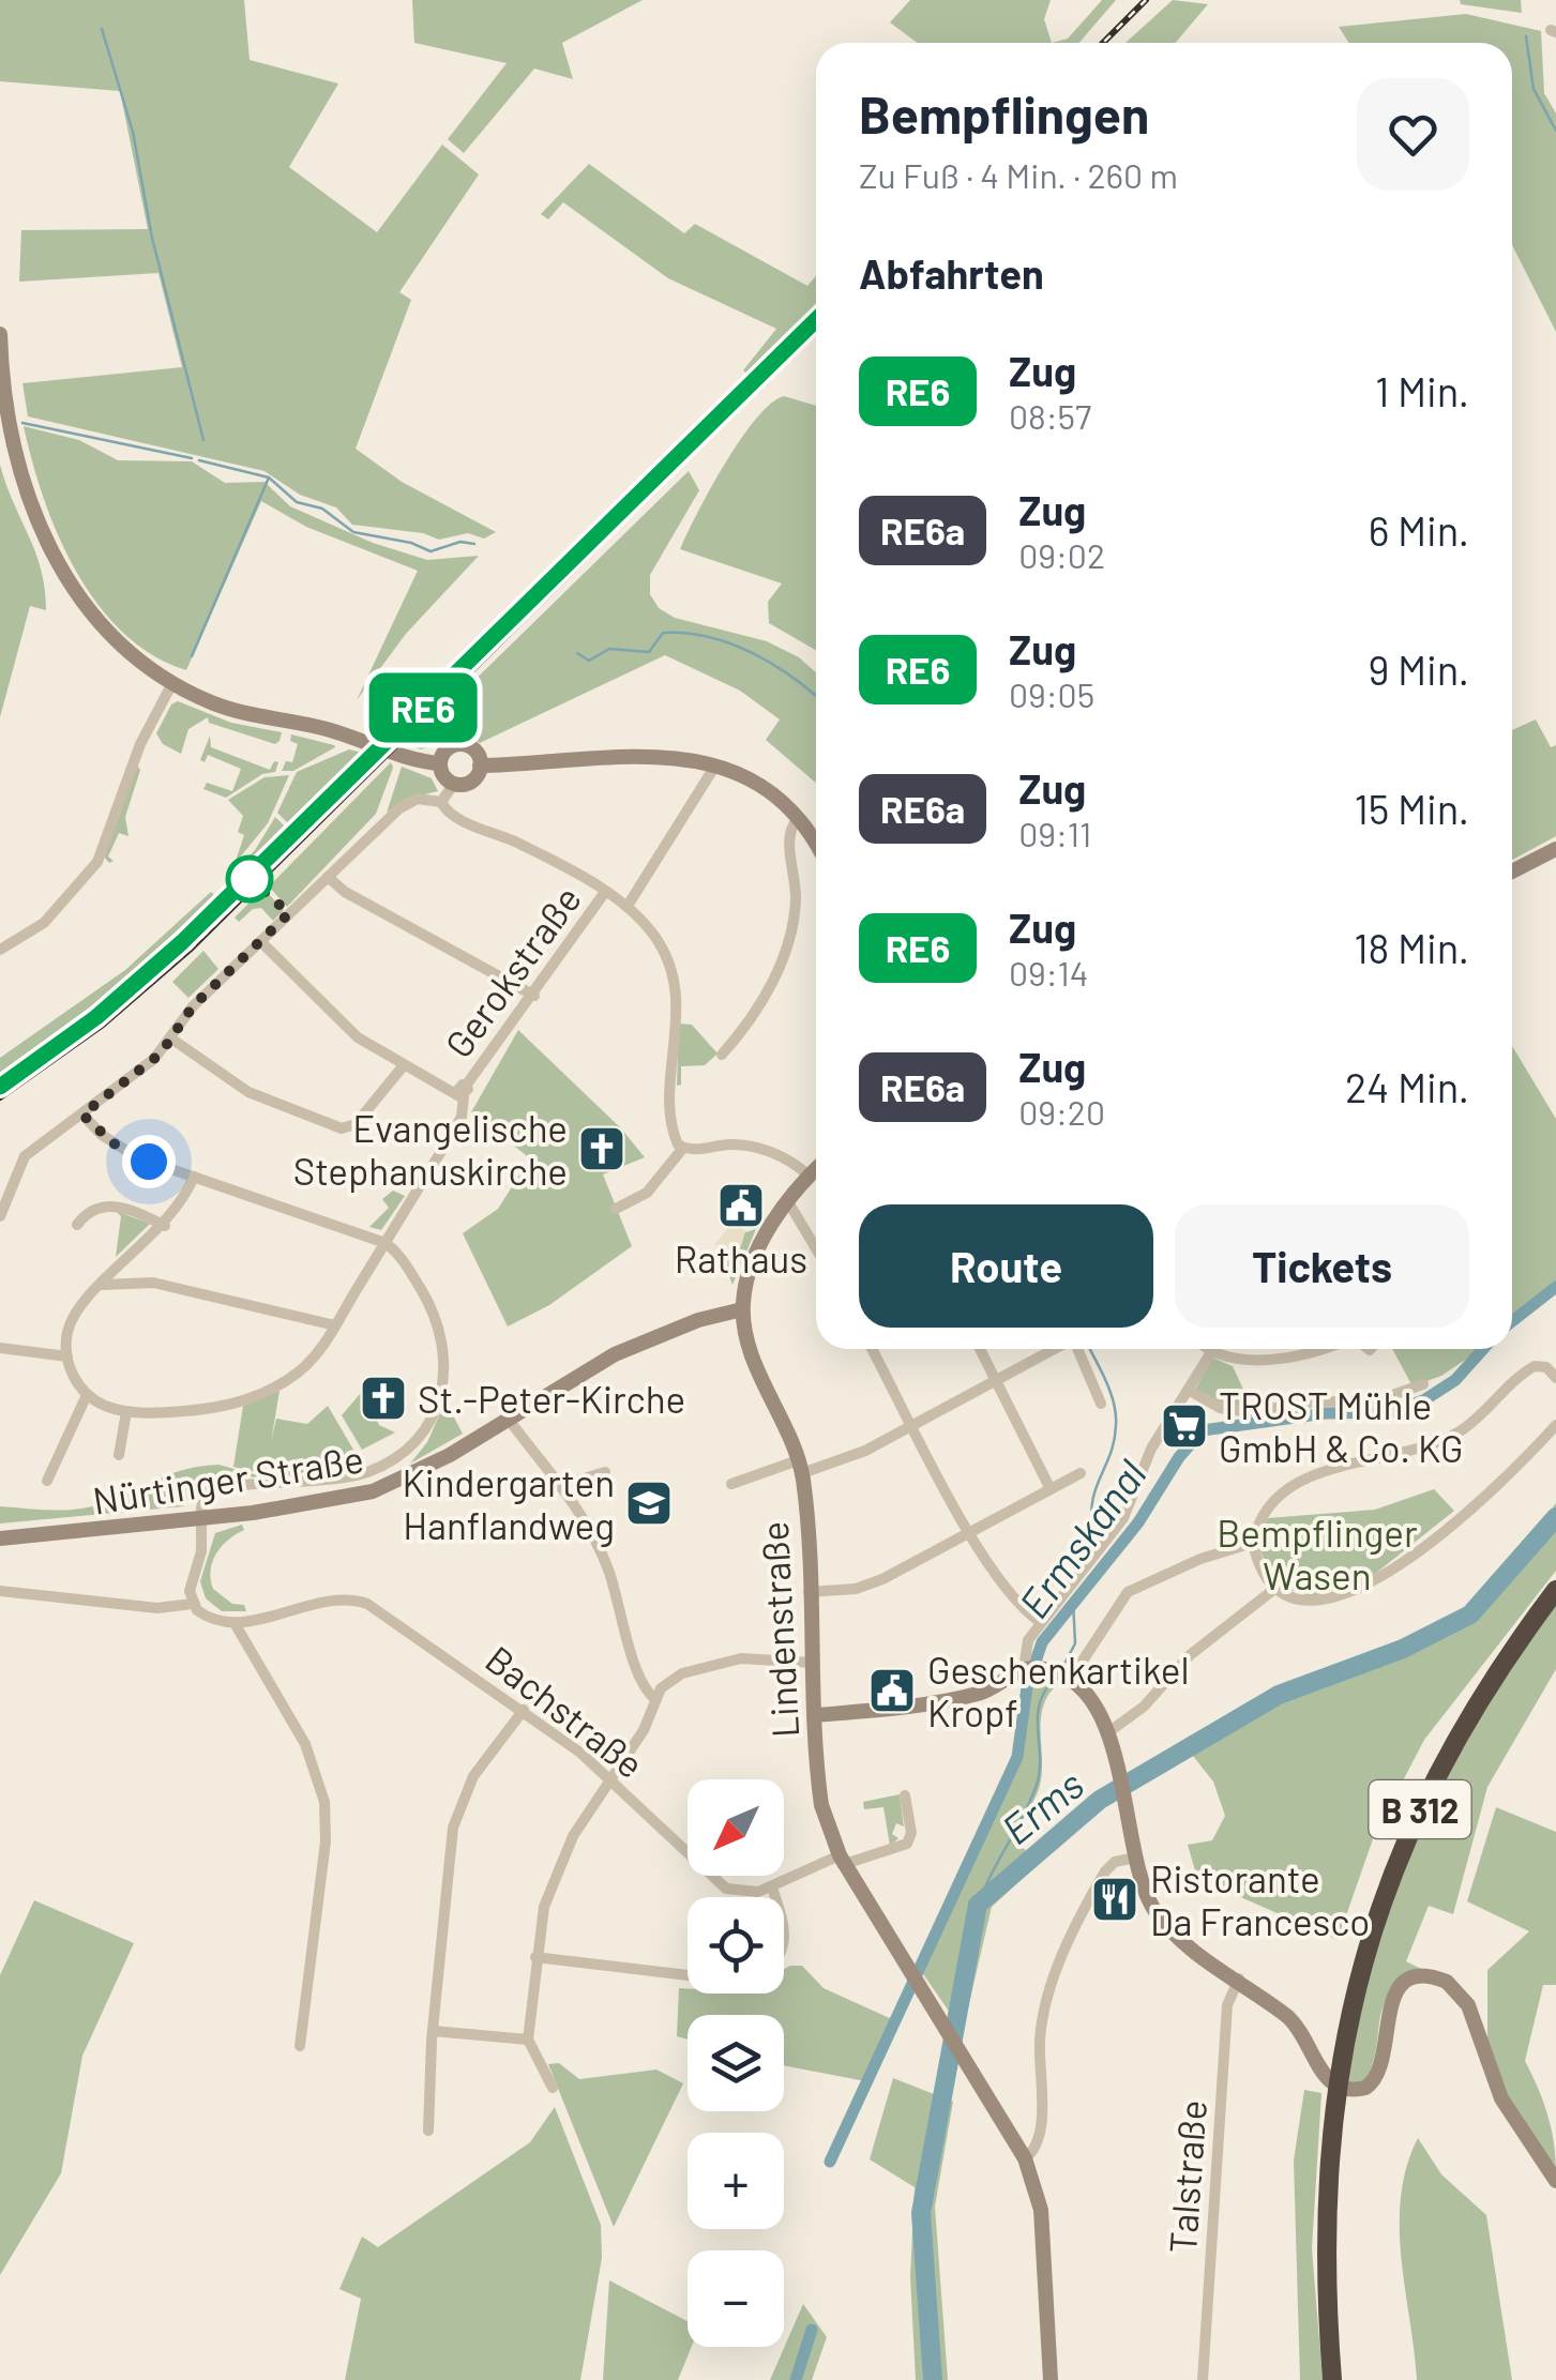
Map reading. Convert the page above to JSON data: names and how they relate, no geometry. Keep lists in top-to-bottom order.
{
  "streets": {
    "highway": ["B 312"],
    "street": [
      "Gerokstraße",
      "Nürtinger Straße",
      "Lindenstraße",
      "Bachstraße",
      "Talstraße"
    ]
  },
  "crossings": [
    ["Nürtinger Straße", "Lindenstraße"],
    ["Lindenstraße", "Bachstraße"]
  ],
  "water": ["Ermskanal", "Erms"],
  "parks": ["Bempflinger Wasen"],
  "places": {
    "church": ["Evangelische Stephanuskirche", "St.-Peter-Kirche"],
    "public building": ["Rathaus", "Geschenkartikel Kropf"],
    "supermarket": ["TROST Mühle GmbH & Co. KG"],
    "school or university": ["Kindergarten Hanflandweg"],
    "restaurant": ["Ristorante Da Francesco"]
  },
  "north": "bottom left",
  "page": {
    "on_map": "RE6",
    "heading": [
      ["Bempflingen", "Zu Fuß · 4 Min. · 260 m"],
      "Abfahrten"
    ],
    "list": [
      {
        "mark": "RE6",
        "name": "Zug",
        "note": "08:57",
        "value": "1 Min."
      },
      {
        "mark": "RE6a",
        "name": "Zug",
        "note": "09:02",
        "value": "6 Min."
      },
      {
        "mark": "RE6",
        "name": "Zug",
        "note": "09:05",
        "value": "9 Min."
      },
      {
        "mark": "RE6a",
        "name": "Zug",
        "note": "09:11",
        "value": "15 Min."
      },
      {
        "mark": "RE6",
        "name": "Zug",
        "note": "09:14",
        "value": "18 Min."
      },
      {
        "mark": "RE6a",
        "name": "Zug",
        "note": "09:20",
        "value": "24 Min."
      }
    ],
    "buttons": ["Route", "Tickets"],
    "map_buttons": ["+", "−"]
  }
}
